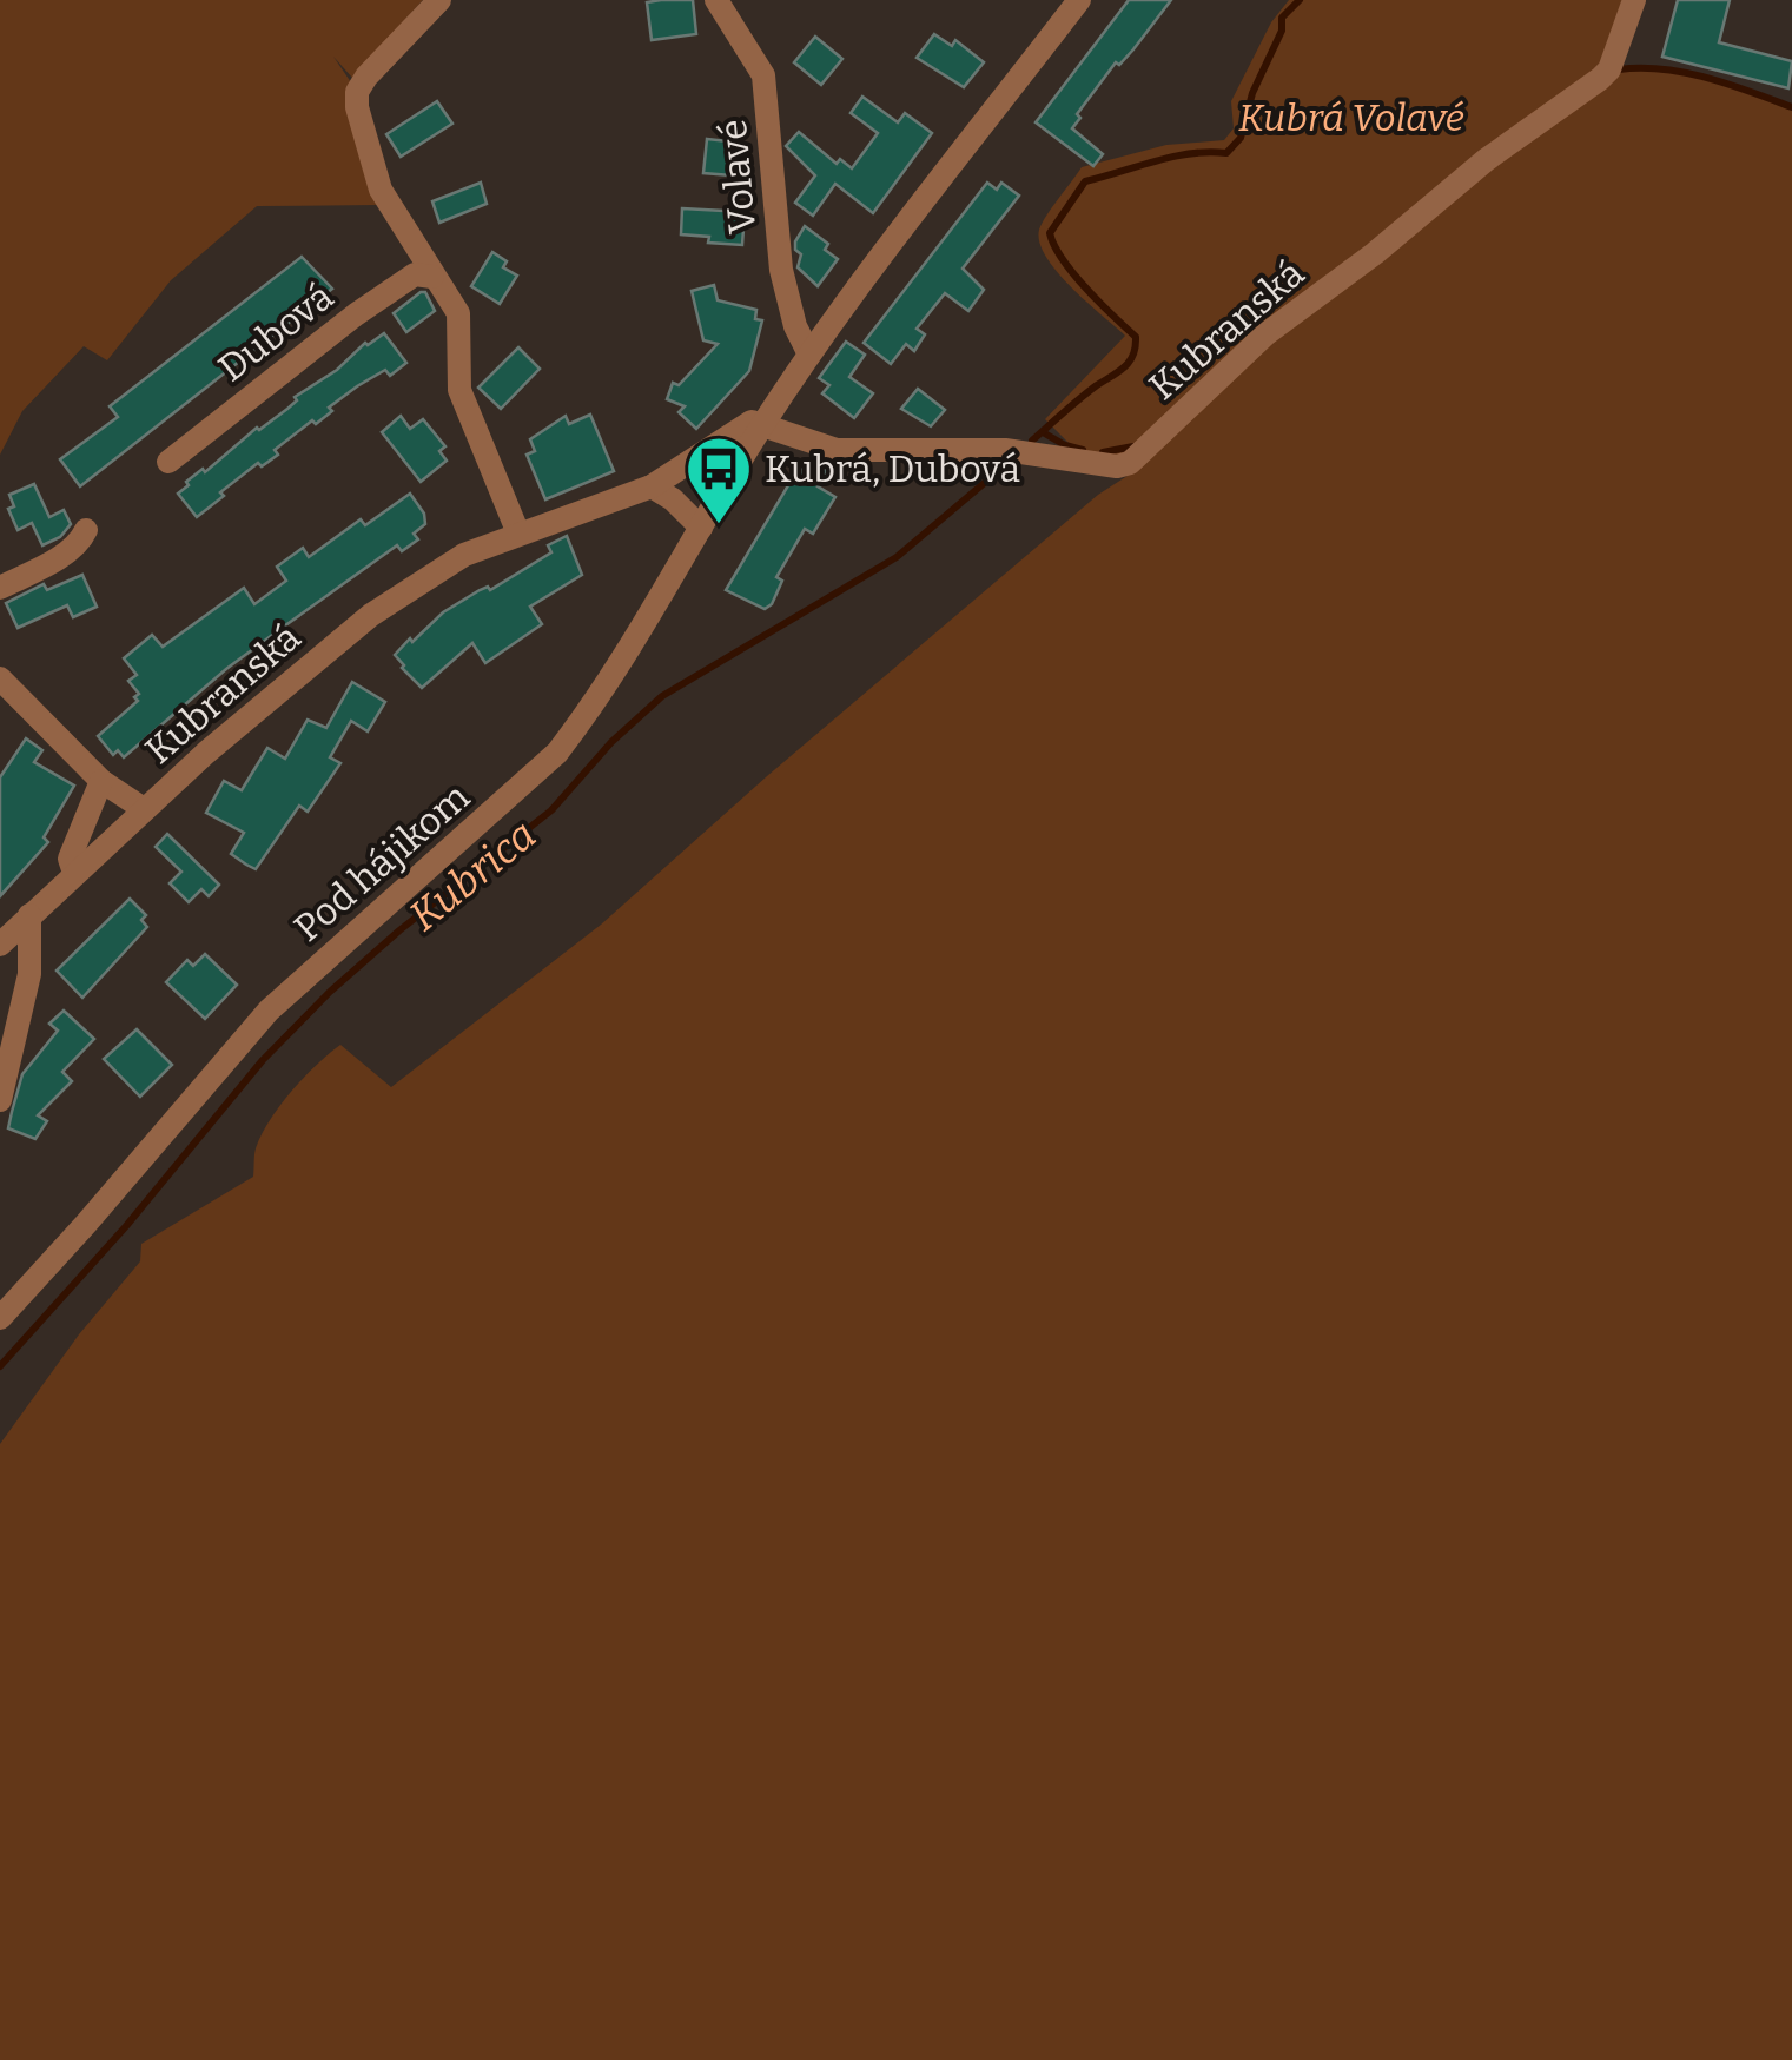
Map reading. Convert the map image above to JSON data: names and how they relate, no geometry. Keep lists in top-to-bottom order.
{
  "streets": {
    "street": [
      "Volavé",
      "Kubranská",
      "Dubová",
      "Pod hájikom"
    ]
  },
  "crossings": [
    ["Kubranská", "Pod hájikom"]
  ],
  "water": ["Kubrica"],
  "parks": ["Kubrá Volavé"],
  "places": {
    "bus stop": ["Kubrá, Dubová"]
  }
}
